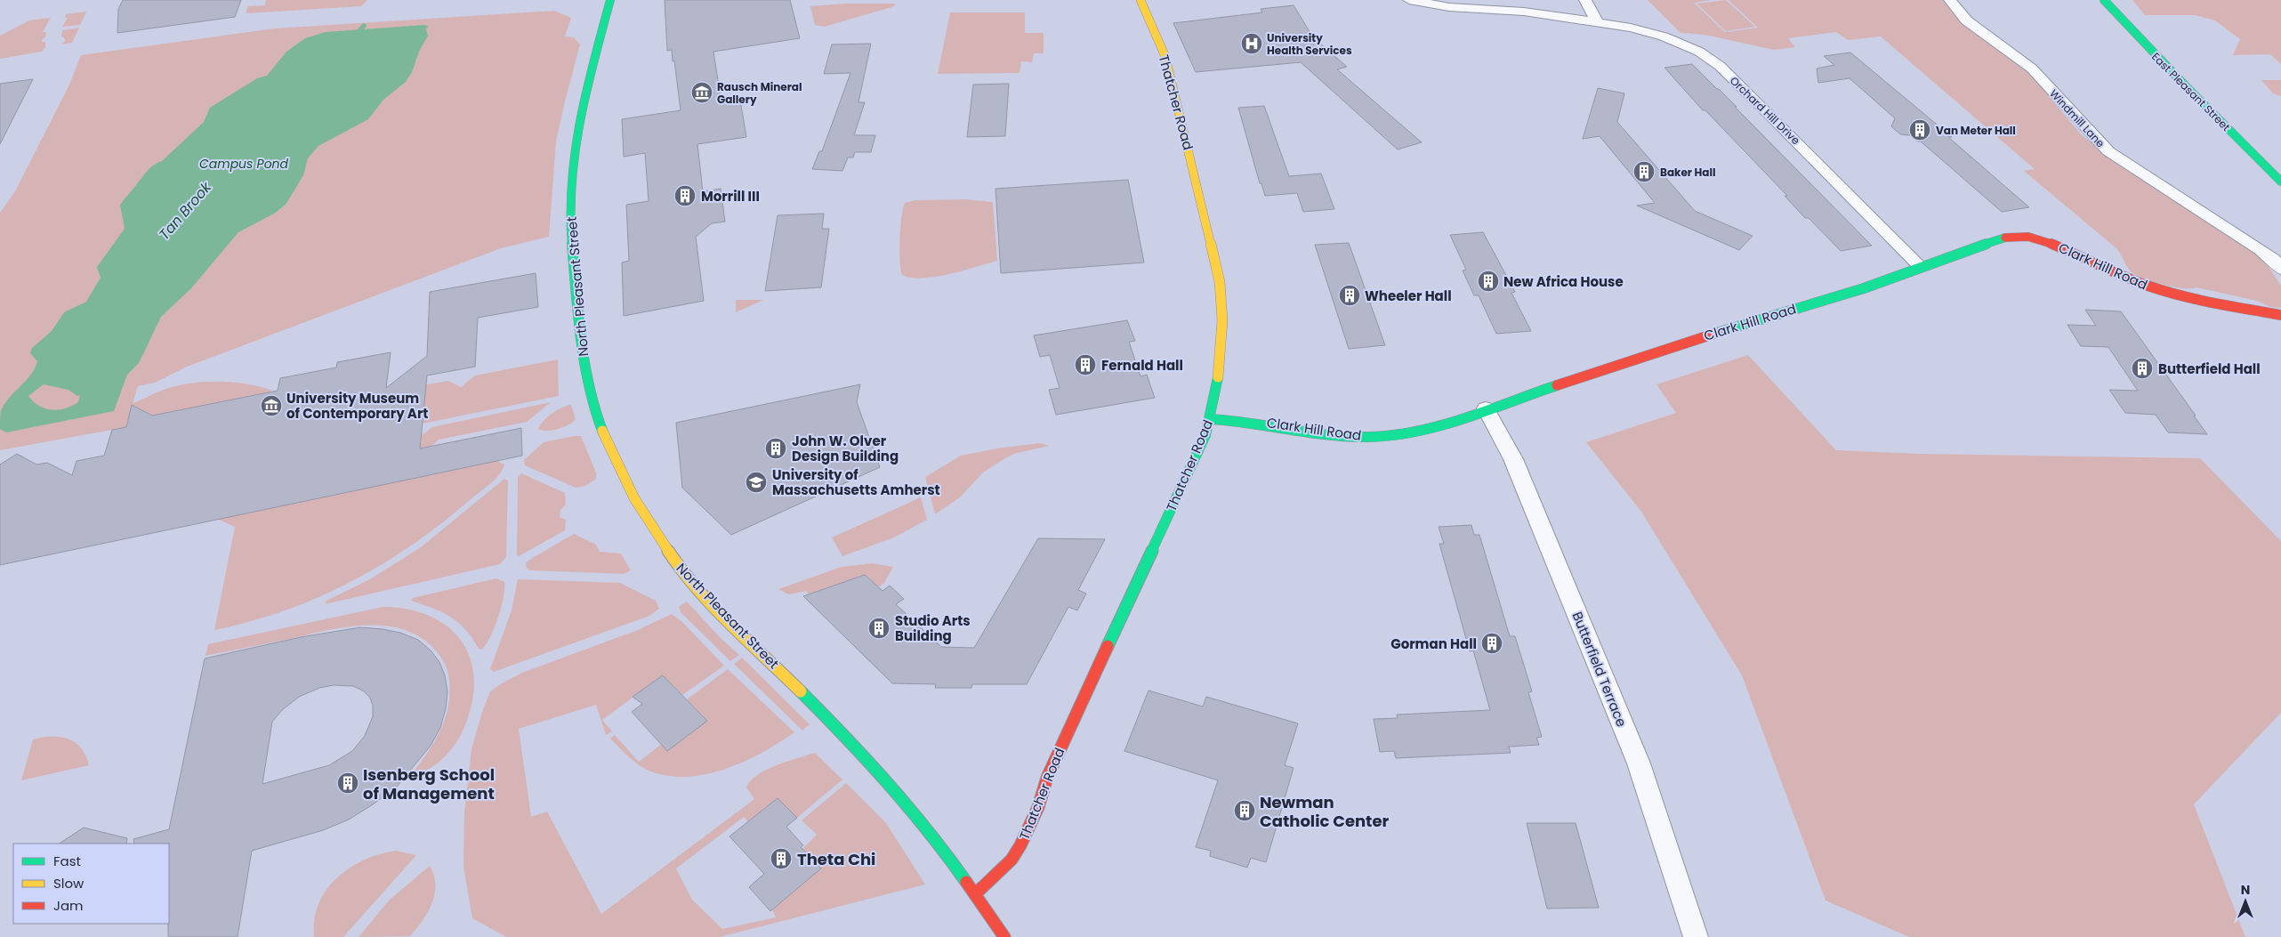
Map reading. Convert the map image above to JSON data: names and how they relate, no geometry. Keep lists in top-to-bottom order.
{
  "streets": {
    "street": [
      "East Pleasant Street",
      "Thatcher Road",
      "Orchard Hill Drive",
      "Windmill Lane",
      "Clark Hill Road",
      "North Pleasant Street",
      "Butterfield Terrace"
    ]
  },
  "crossings": [
    ["Thatcher Road", "Clark Hill Road"],
    ["Thatcher Road", "North Pleasant Street"],
    ["Orchard Hill Drive", "Clark Hill Road"],
    ["Clark Hill Road", "Butterfield Terrace"]
  ],
  "water": ["Campus Pond", "Tan Brook"],
  "places": {
    "hospital": ["University Health Services"],
    "museum": ["Rausch Mineral Gallery", "University Museum of Contemporary Art"],
    "building": [
      "Van Meter Hall",
      "Baker Hall",
      "Morrill III",
      "New Africa House",
      "Wheeler Hall",
      "Fernald Hall",
      "Butterfield Hall",
      "John W. Olver Design Building",
      "Studio Arts Building",
      "Gorman Hall",
      "Isenberg School of Management",
      "Newman Catholic Center",
      "Theta Chi"
    ],
    "school or university": ["University of Massachusetts Amherst"]
  },
  "legend": ["Fast", "Slow", "Jam"],
  "north": "top"
}
